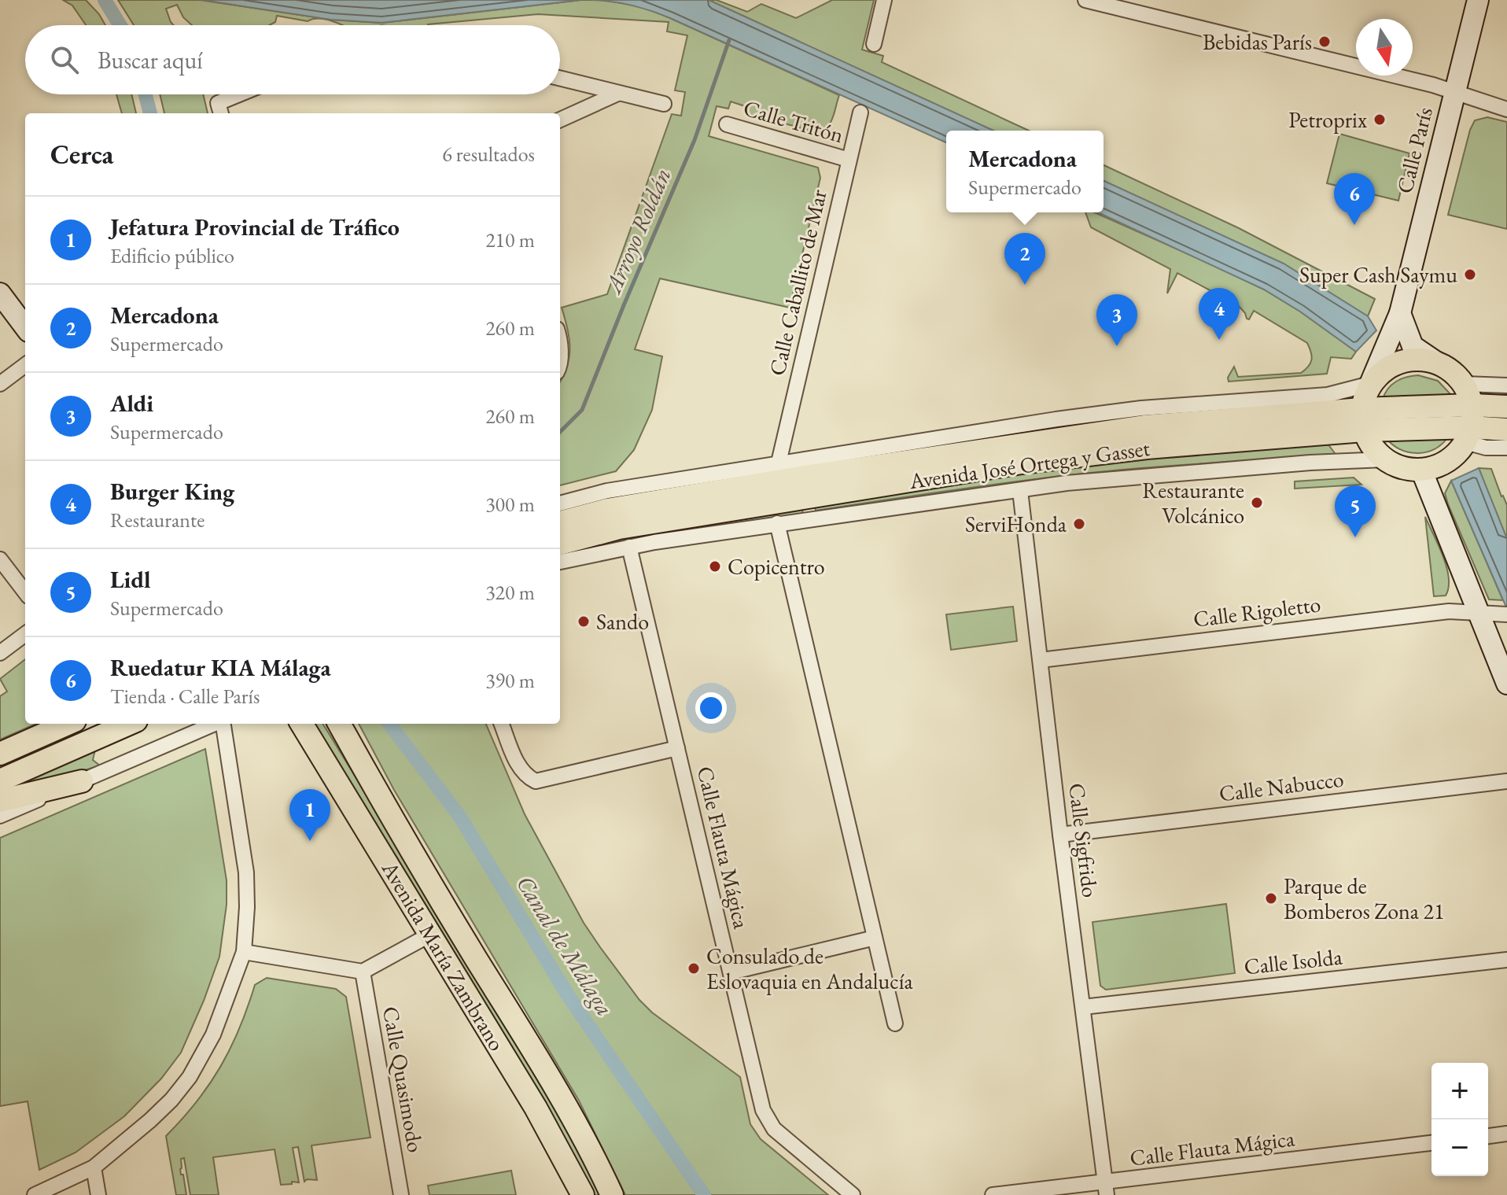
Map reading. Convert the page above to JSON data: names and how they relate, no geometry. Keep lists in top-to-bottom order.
{
  "streets": {
    "main road": ["Calle París", "Avenida José Ortega y Gasset", "Avenida María Zambrano"],
    "street": [
      "Calle Tritón",
      "Calle Caballito de Mar",
      "Calle Rigoletto",
      "Calle Nabucco",
      "Calle Sigfrido",
      "Calle Flauta Mágica",
      "Calle Isolda",
      "Calle Quasimodo"
    ]
  },
  "crossings": [
    ["Calle Tritón", "Calle Caballito de Mar"],
    ["Calle París", "Avenida José Ortega y Gasset"],
    ["Calle Caballito de Mar", "Avenida José Ortega y Gasset"],
    ["Avenida José Ortega y Gasset", "Calle Sigfrido"],
    ["Avenida José Ortega y Gasset", "Calle Flauta Mágica"],
    ["Calle Rigoletto", "Calle Sigfrido"],
    ["Calle Nabucco", "Calle Sigfrido"],
    ["Calle Sigfrido", "Calle Flauta Mágica"],
    ["Calle Sigfrido", "Calle Isolda"]
  ],
  "water": ["Arroyo Roldán", "Canal de Málaga"],
  "places": [
    "Bebidas París",
    "Petroprix",
    "Super Cash Saymu",
    "Restaurante Volcánico",
    "ServiHonda",
    "Copicentro",
    "Sando",
    "Parque de Bomberos Zona 21",
    "Consulado de Eslovaquia en Andalucía"
  ],
  "north": "bottom",
  "page": {
    "search": "Buscar aquí",
    "heading": ["Cerca", "6 resultados"],
    "popup": ["Mercadona", "Supermercado"],
    "pins": [
      "6",
      "2",
      "4",
      "3",
      "5",
      "1"
    ],
    "list": [
      {
        "mark": "1",
        "name": "Jefatura Provincial de Tráfico",
        "note": "Edificio público",
        "value": "210 m"
      },
      {
        "mark": "2",
        "name": "Mercadona",
        "note": "Supermercado",
        "value": "260 m"
      },
      {
        "mark": "3",
        "name": "Aldi",
        "note": "Supermercado",
        "value": "260 m"
      },
      {
        "mark": "4",
        "name": "Burger King",
        "note": "Restaurante",
        "value": "300 m"
      },
      {
        "mark": "5",
        "name": "Lidl",
        "note": "Supermercado",
        "value": "320 m"
      },
      {
        "mark": "6",
        "name": "Ruedatur KIA Málaga",
        "note": "Tienda · Calle París",
        "value": "390 m"
      }
    ],
    "map_buttons": ["+", "−"]
  }
}
